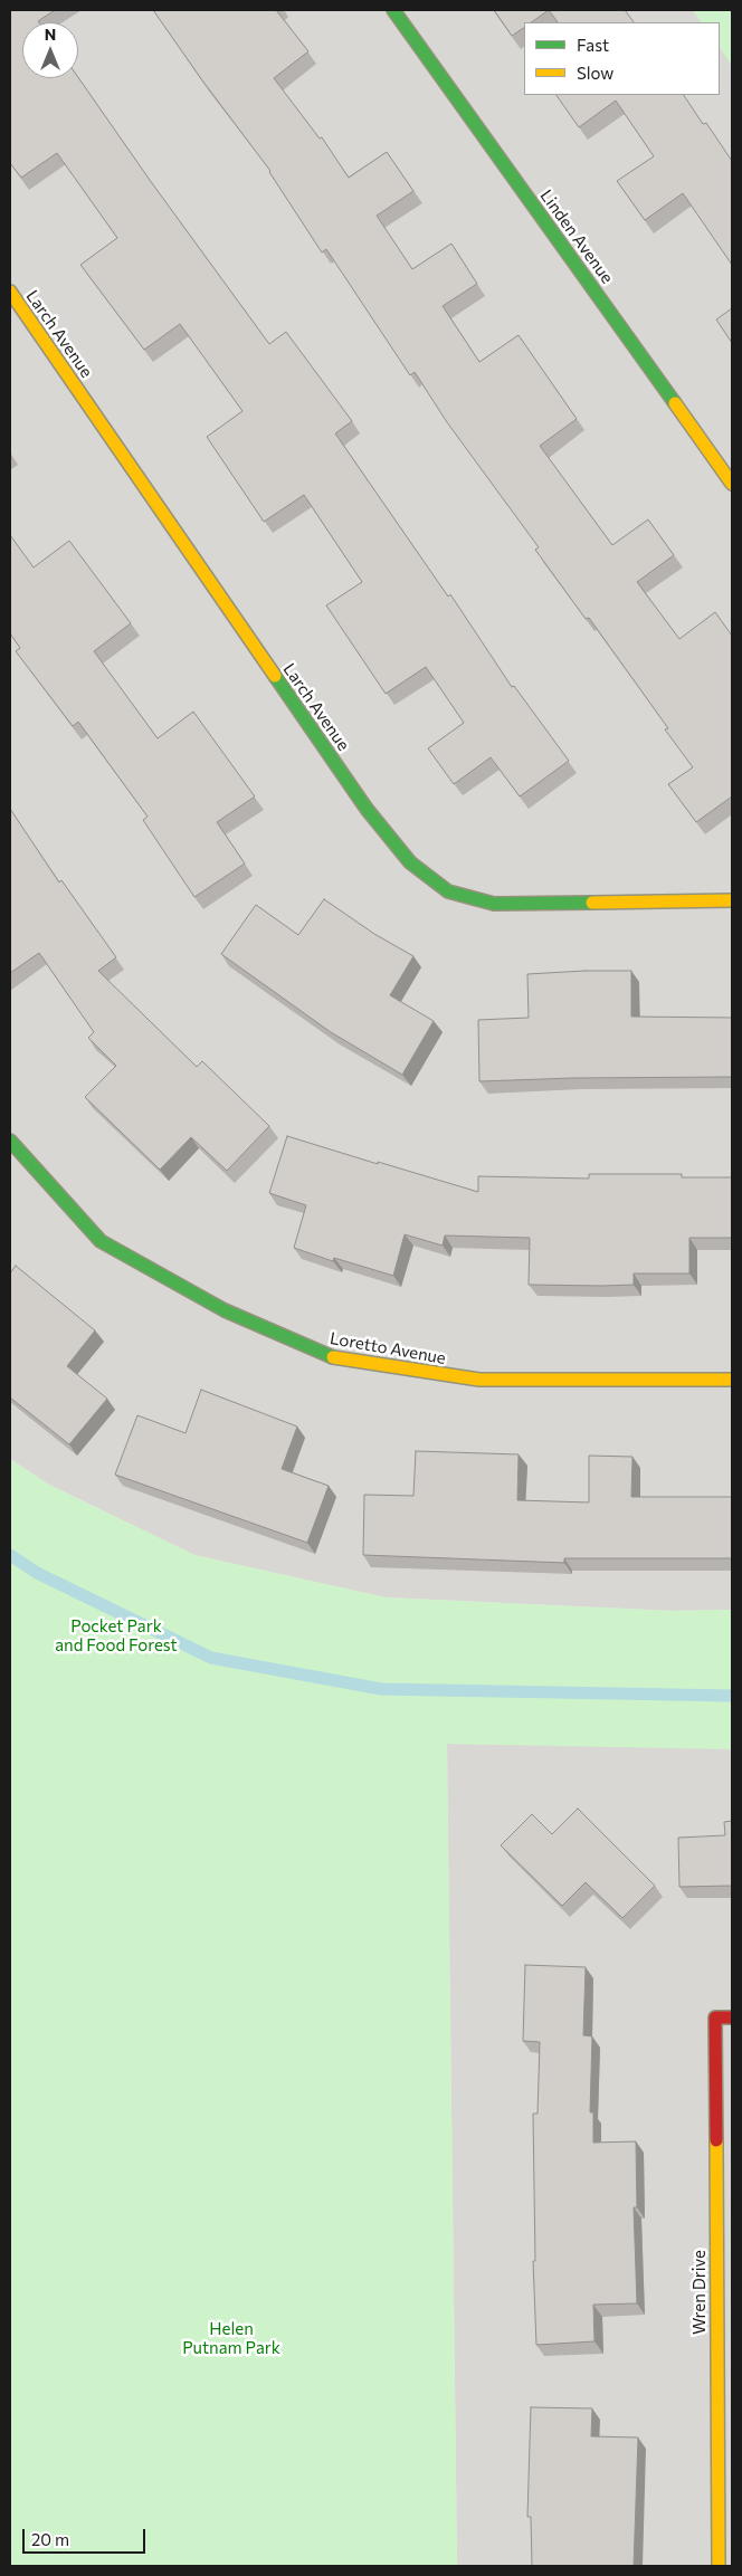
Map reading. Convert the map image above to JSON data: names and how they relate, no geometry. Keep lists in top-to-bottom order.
{
  "streets": {
    "street": [
      "Linden Avenue",
      "Larch Avenue",
      "Loretto Avenue",
      "Wren Drive"
    ]
  },
  "parks": ["Pocket Park and Food Forest", "Helen Putnam Park"],
  "legend": ["Fast", "Slow"],
  "scale_bar": "20 m",
  "north": "top"
}
